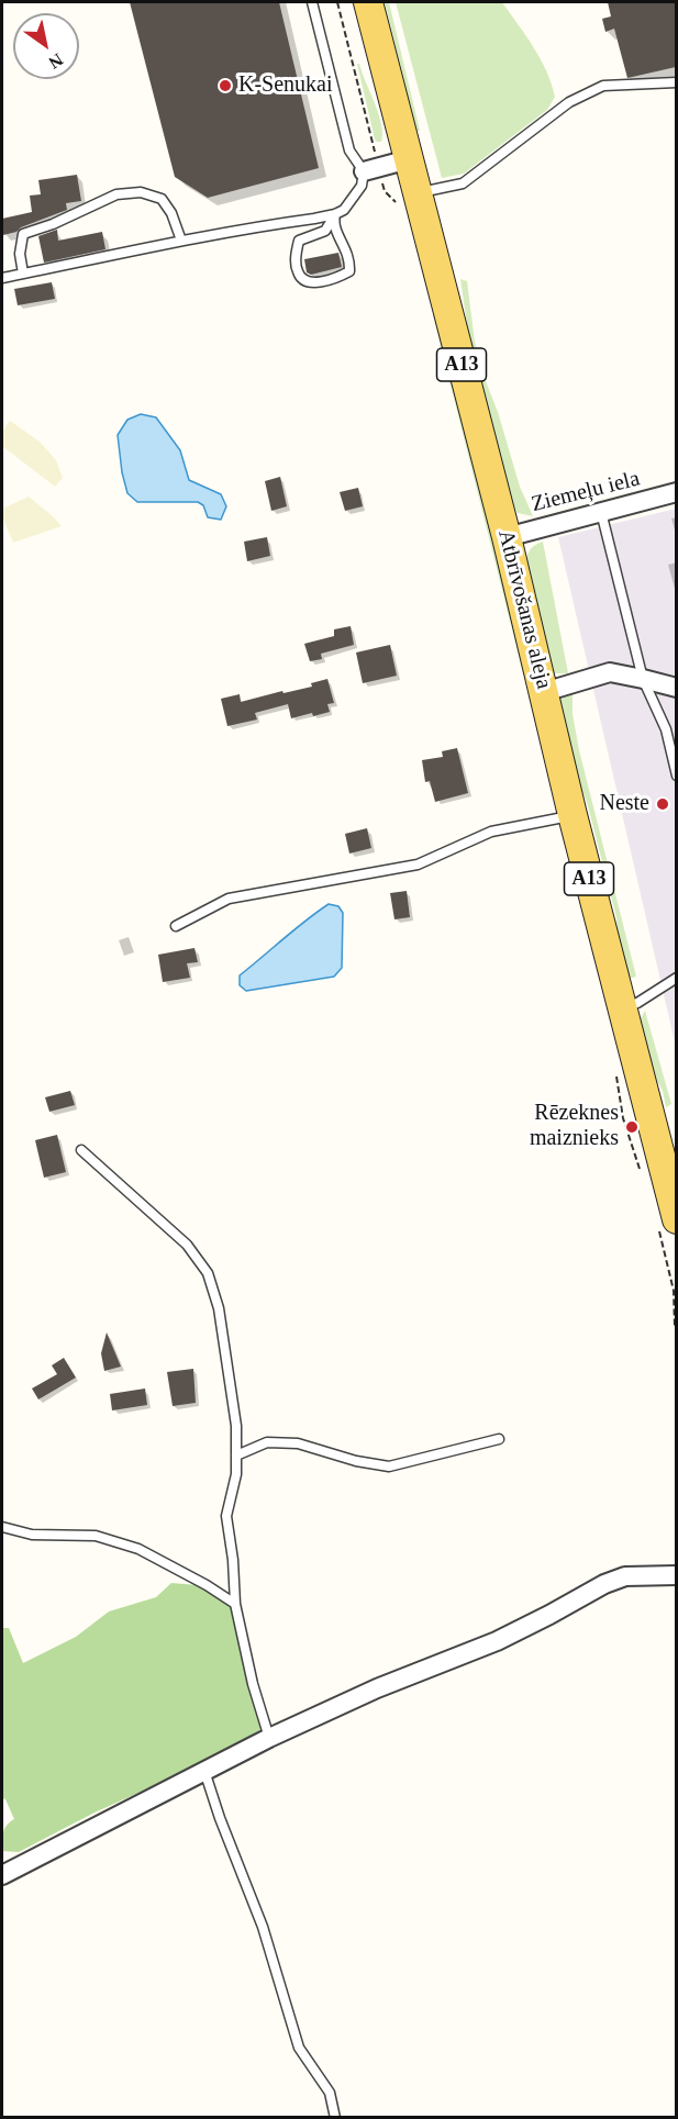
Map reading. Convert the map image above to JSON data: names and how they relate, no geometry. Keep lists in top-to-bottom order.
{
  "streets": {
    "main road": ["A13", "Atbrīvošanas aleja"],
    "street": ["Ziemeļu iela"]
  },
  "crossings": [
    ["Ziemeļu iela", "Atbrīvošanas aleja"]
  ],
  "places": ["K-Senukai", "Neste", "Rēzeknes maiznieks"],
  "north": "bottom right"
}
